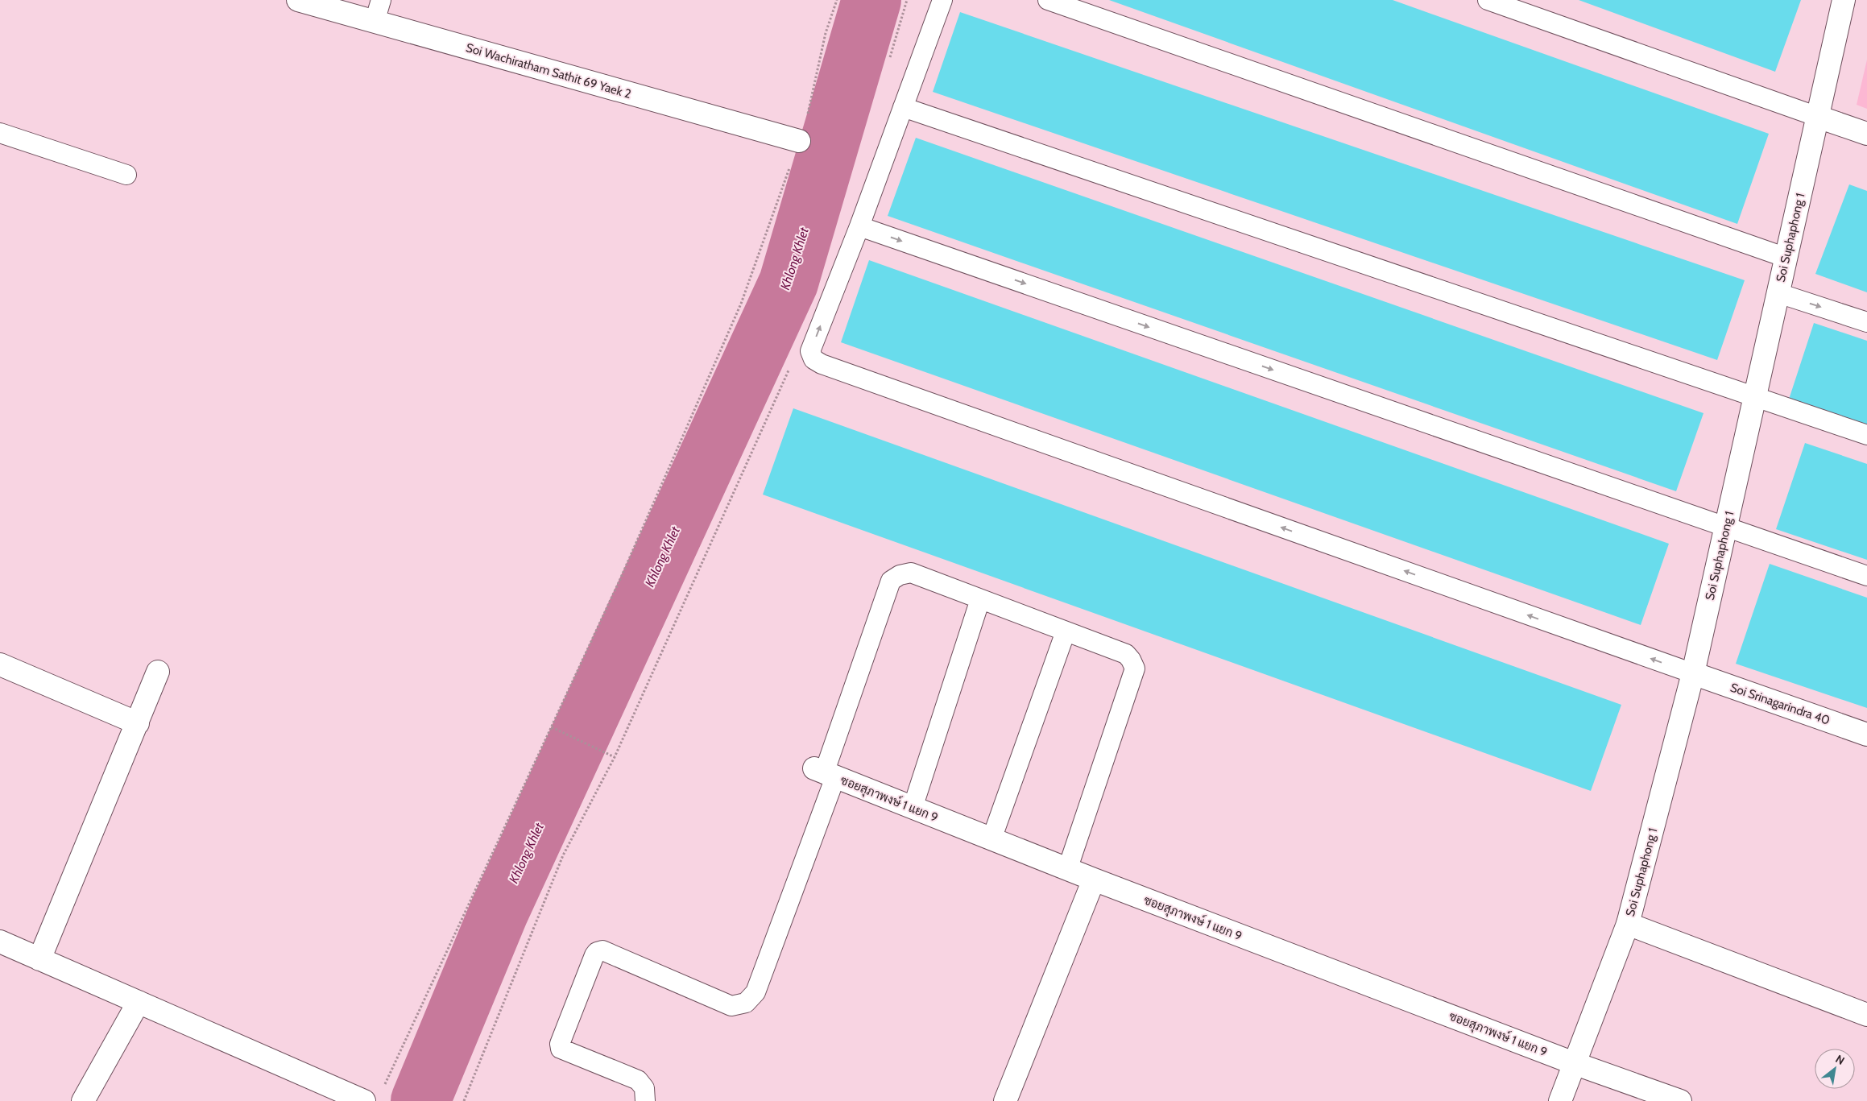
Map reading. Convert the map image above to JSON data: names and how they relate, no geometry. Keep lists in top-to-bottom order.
{
  "streets": {
    "street": [
      "Soi Wachiratham Sathit 69 Yaek 2",
      "Soi Suphaphong 1",
      "Soi Srinagarindra 40",
      "ซอยสุภาพงษ์ 1 แยก 9"
    ]
  },
  "crossings": [
    ["Soi Suphaphong 1", "Soi Srinagarindra 40"],
    ["Soi Suphaphong 1", "ซอยสุภาพงษ์ 1 แยก 9"]
  ],
  "water": ["Khlong Khlet"],
  "north": "top right"
}
